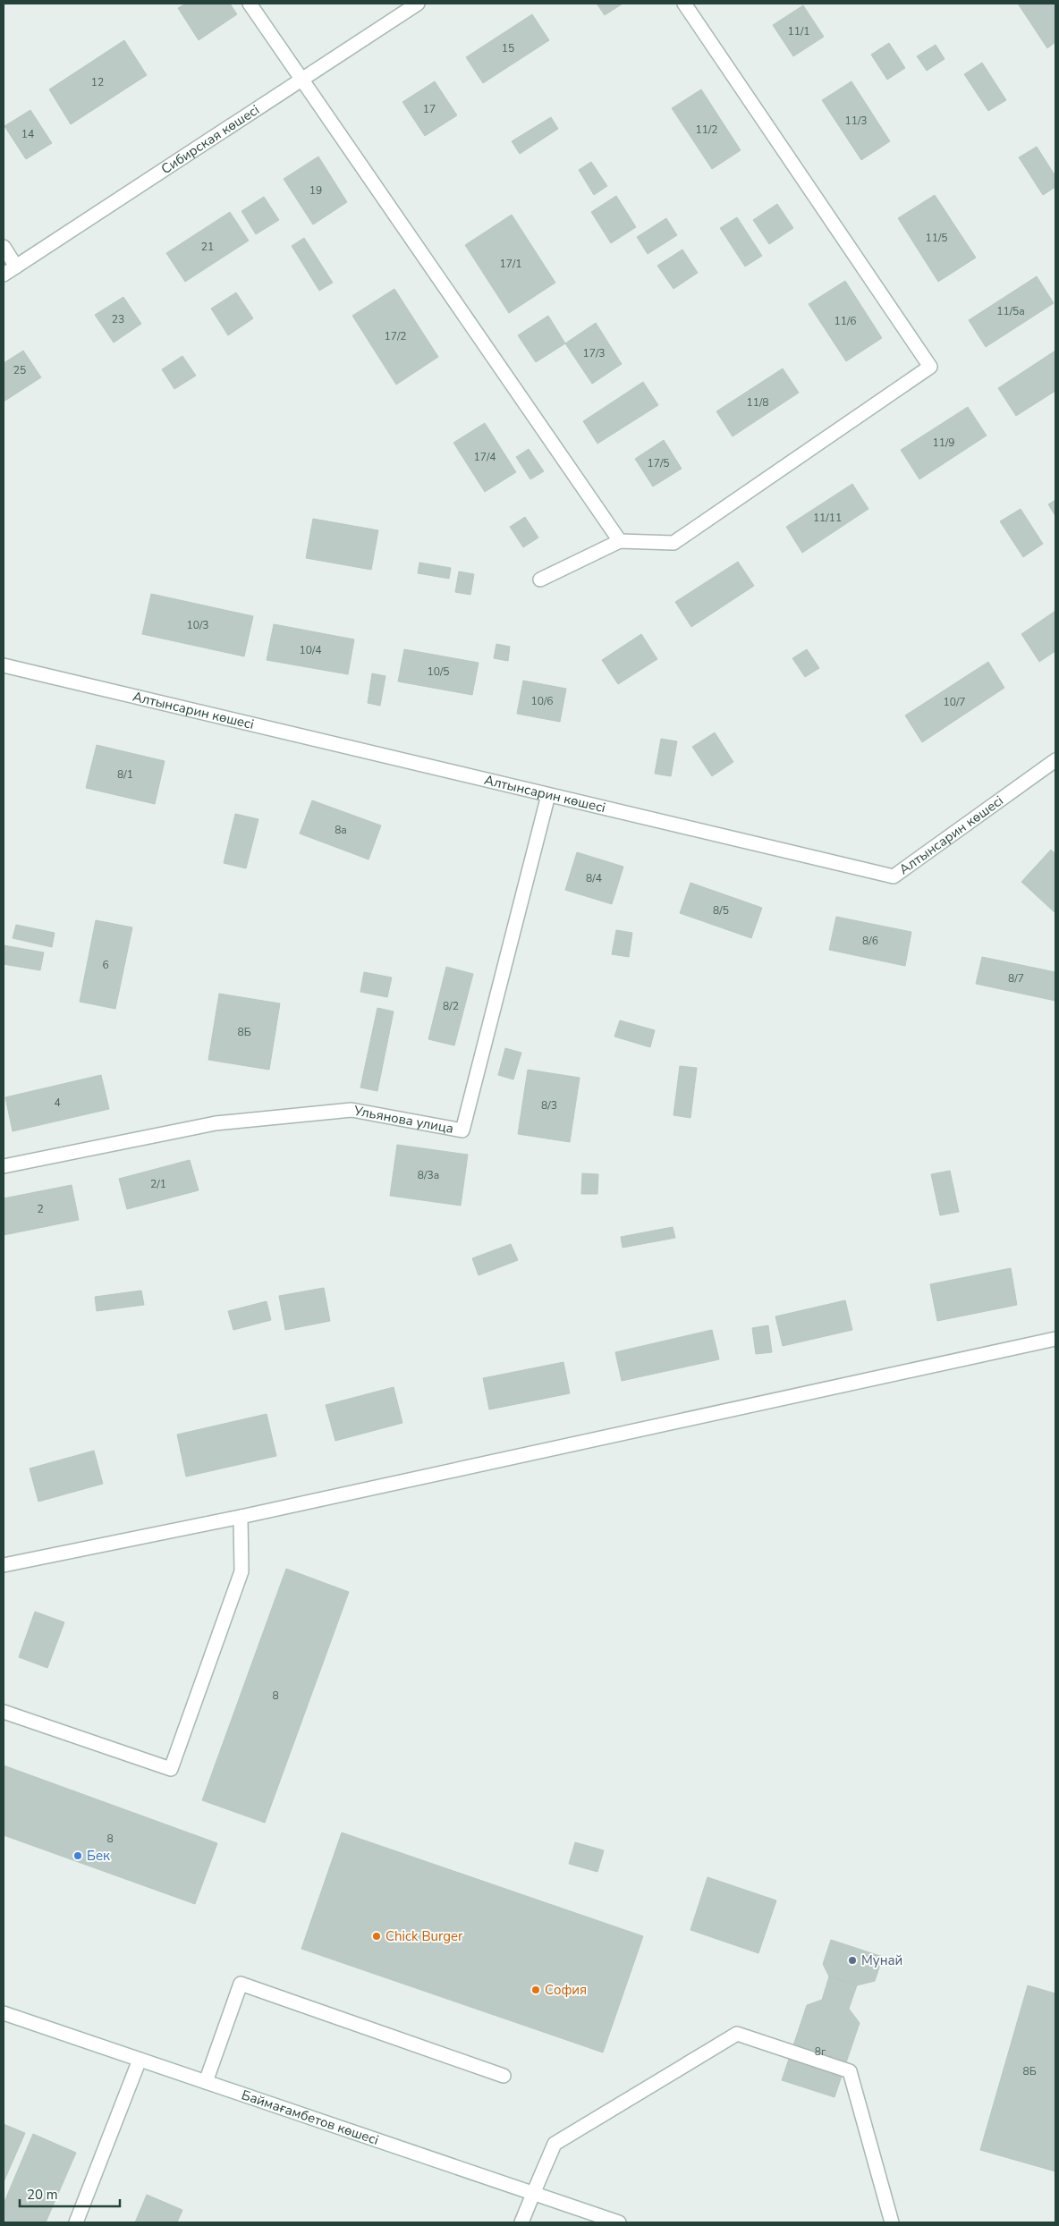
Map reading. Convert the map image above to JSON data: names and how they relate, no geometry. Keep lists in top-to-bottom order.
{
  "streets": {
    "street": [
      "Сибирская көшесі",
      "Алтынсарин көшесі",
      "Ульянова улица",
      "Баймағамбетов көшесі"
    ]
  },
  "crossings": [
    ["Алтынсарин көшесі", "Ульянова улица"]
  ],
  "places": [
    "Бек",
    "Chick Burger",
    "Мунай",
    "София"
  ],
  "house_numbers": [
    "11/1",
    "15",
    "12",
    "17",
    "11/3",
    "11/2",
    "14",
    "19",
    "11/5",
    "21",
    "17/1",
    "11/5а",
    "23",
    "11/6",
    "17/2",
    "17/3",
    "25",
    "11/8",
    "11/9",
    "17/4",
    "17/5",
    "11/11",
    "10/3",
    "10/4",
    "10/5",
    "10/6",
    "10/7",
    "8/1",
    "8а",
    "8/4",
    "8/5",
    "8/6",
    "6",
    "8/7",
    "8/2",
    "8Б",
    "4",
    "8/3",
    "8/3а",
    "2/1",
    "2",
    "8",
    "8",
    "8г",
    "8Б"
  ],
  "scale_bar": "20 m"
}
